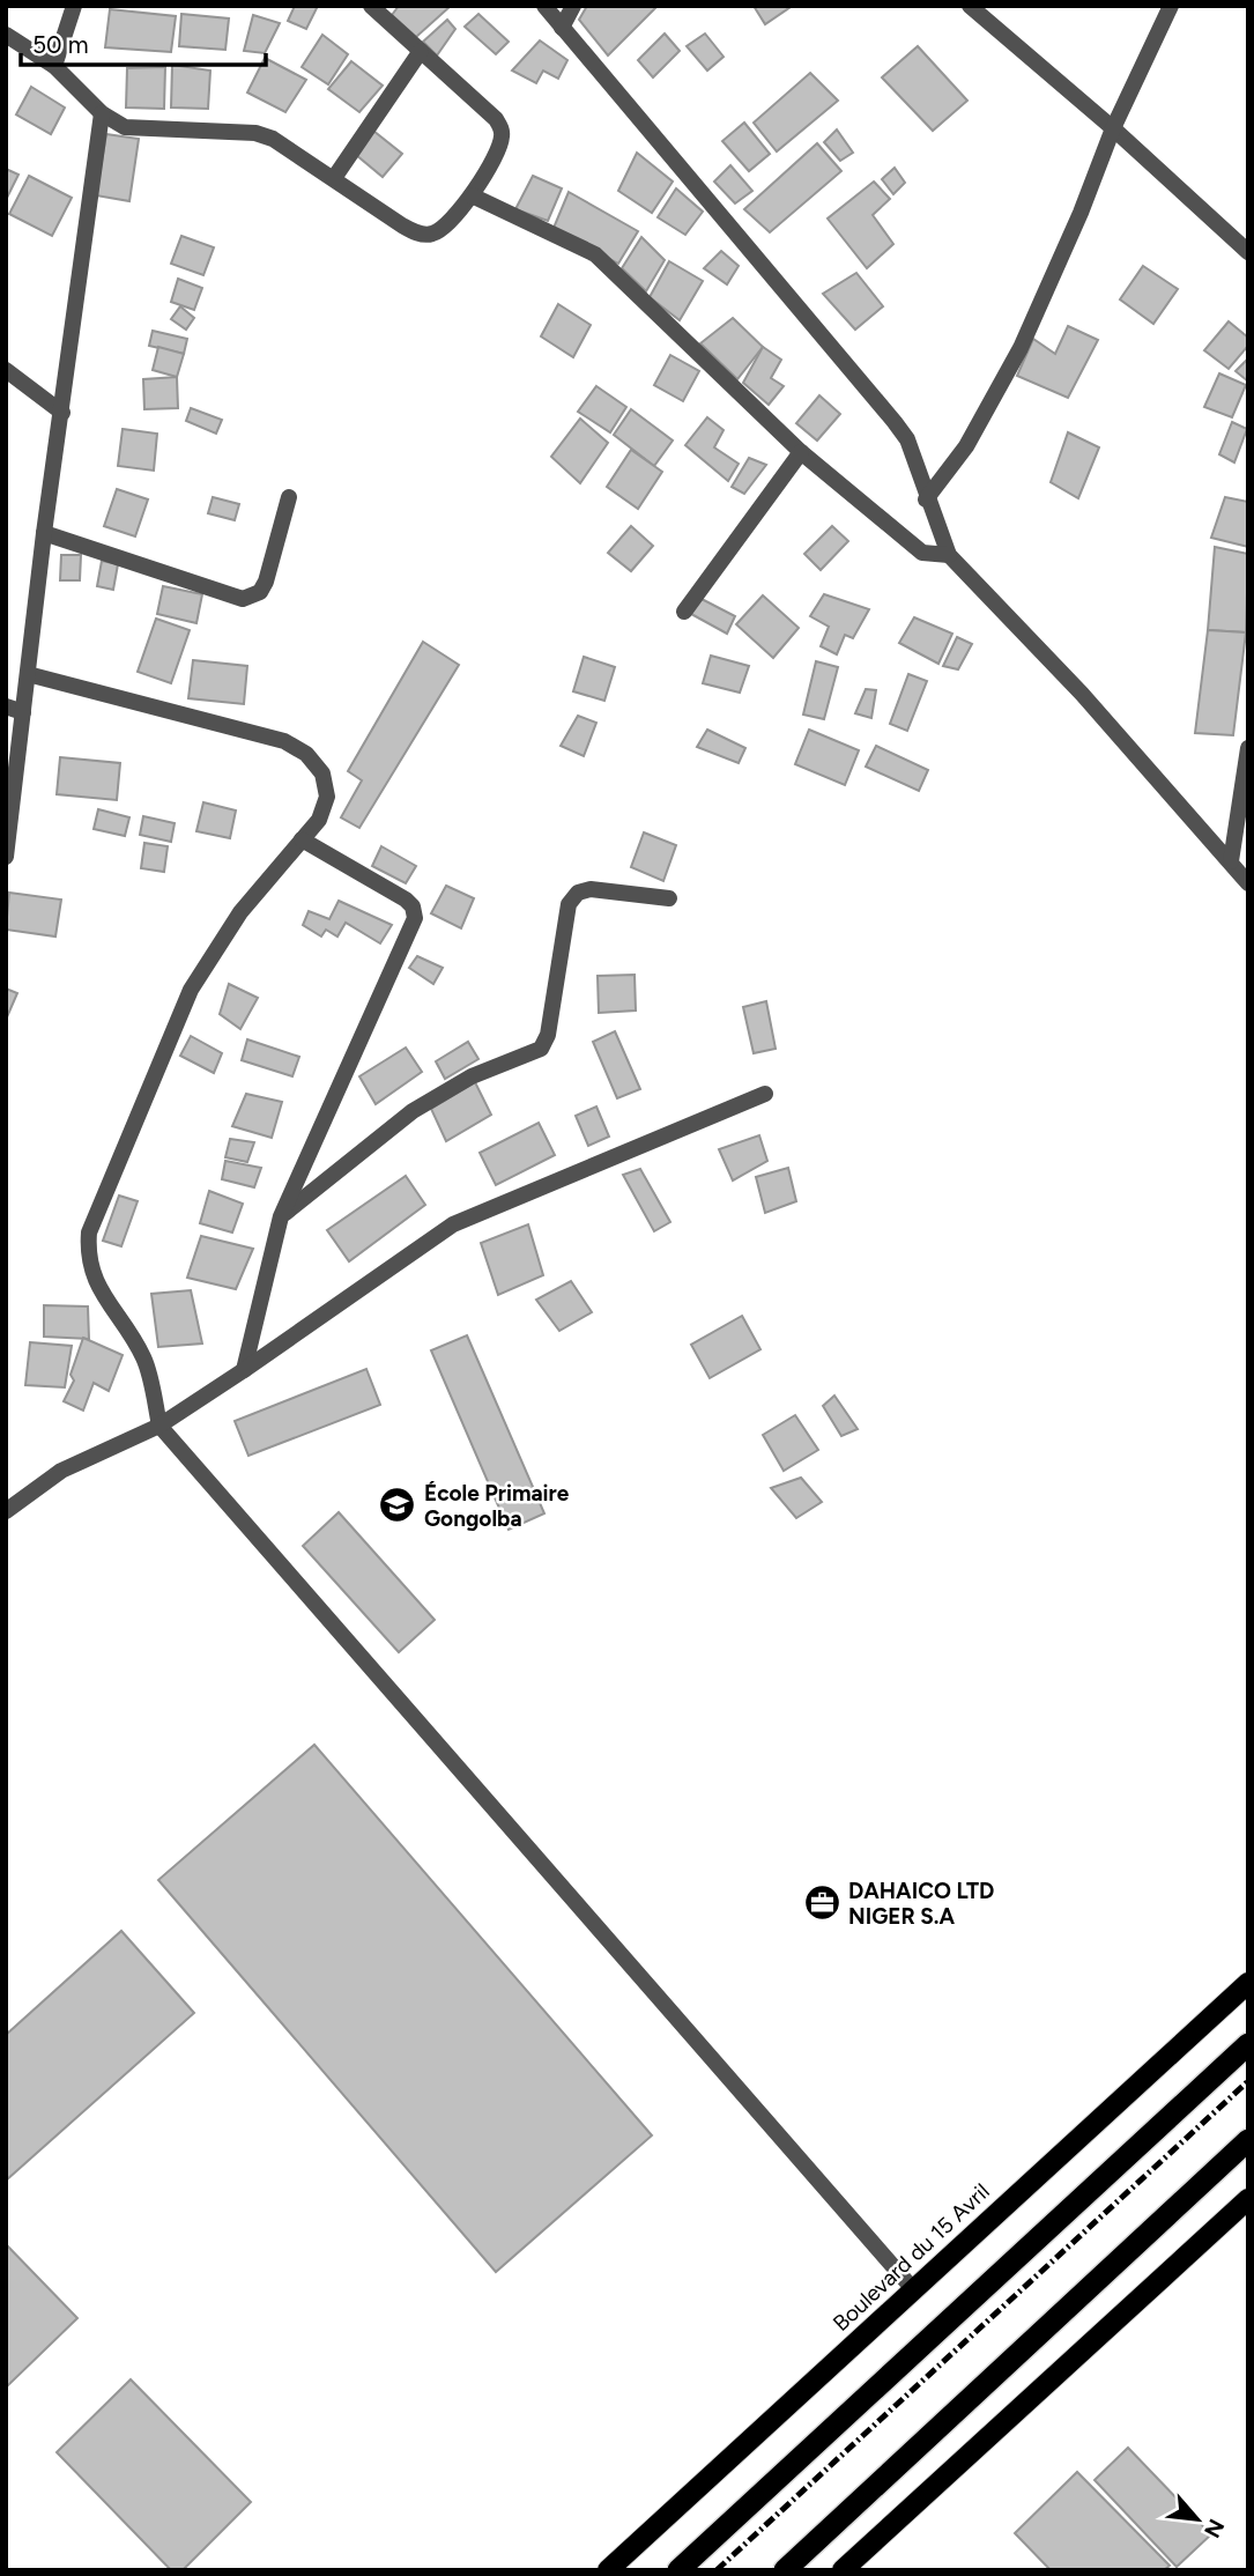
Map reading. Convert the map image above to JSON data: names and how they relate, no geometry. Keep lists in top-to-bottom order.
{
  "streets": {
    "main road": ["Boulevard du 15 Avril"]
  },
  "places": {
    "school or university": ["École Primaire Gongolba"],
    "office": ["DAHAICO LTD NIGER S.A"]
  },
  "scale_bar": "50 m",
  "north": "bottom right"
}
